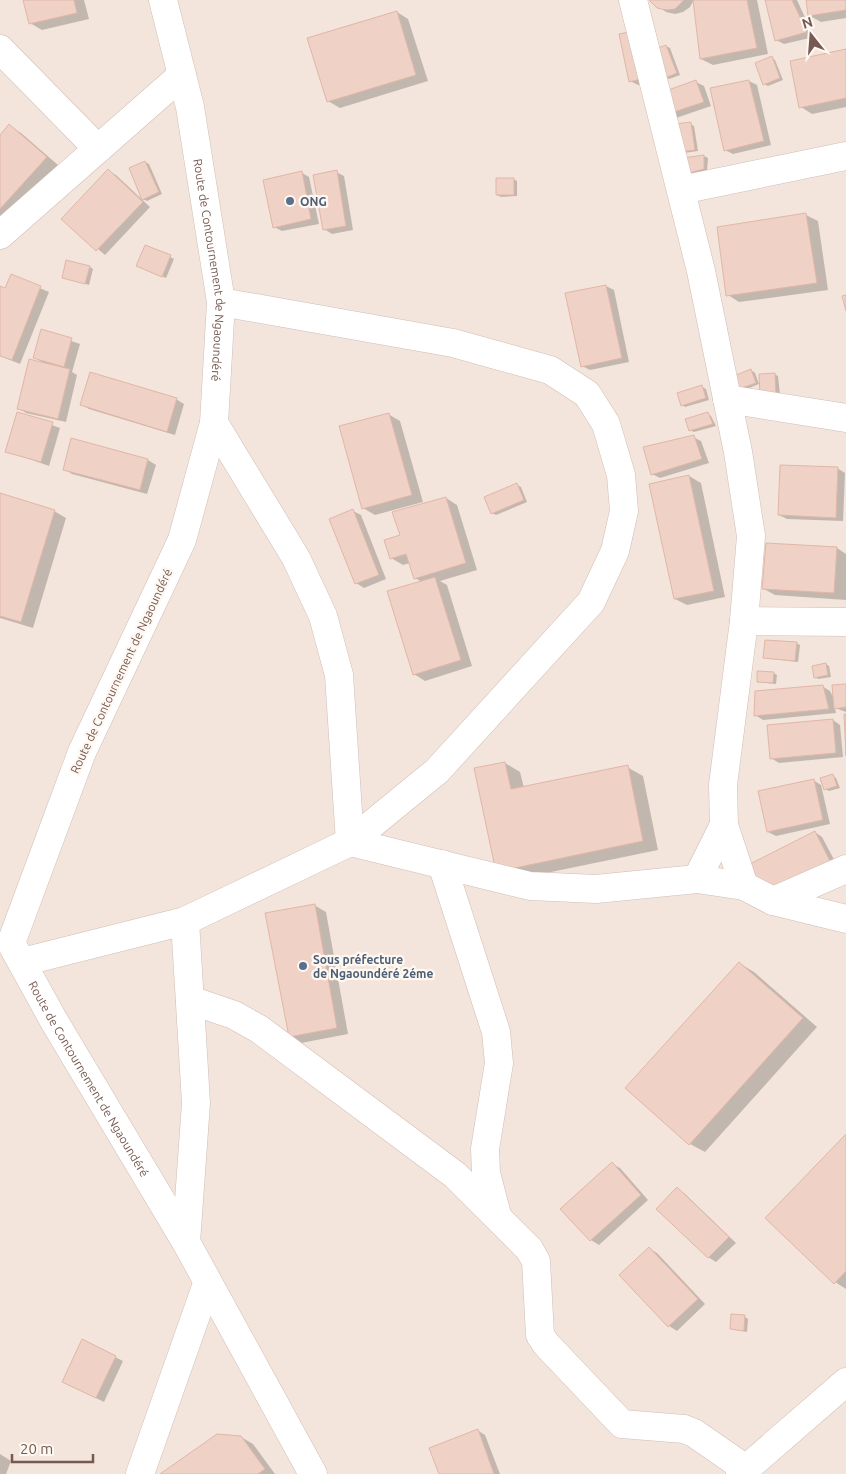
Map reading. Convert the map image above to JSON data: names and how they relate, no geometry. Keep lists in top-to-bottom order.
{
  "streets": {
    "street": ["Route de Contournement de Ngaoundéré"]
  },
  "places": ["ONG", "Sous préfecture de Ngaoundéré 2éme"],
  "scale_bar": "20 m",
  "north": "top"
}
